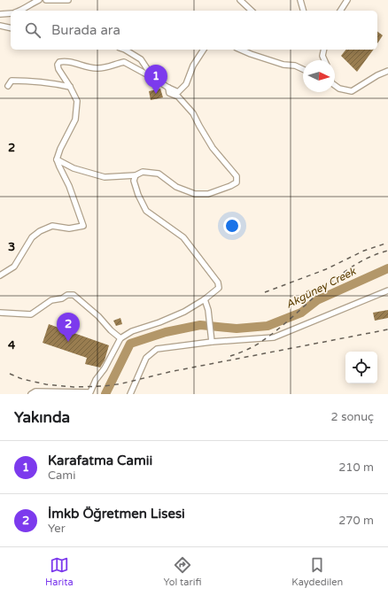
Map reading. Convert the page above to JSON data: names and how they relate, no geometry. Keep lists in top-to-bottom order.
{
  "water": ["Akgüney Creek"],
  "north": "right",
  "page": {
    "search": "Burada ara",
    "pins": ["1", "2"],
    "heading": ["Yakında", "2 sonuç"],
    "list": [
      {
        "mark": "1",
        "name": "Karafatma Camii",
        "note": "Cami",
        "value": "210 m"
      },
      {
        "mark": "2",
        "name": "İmkb Öğretmen Lisesi",
        "note": "Yer",
        "value": "270 m"
      }
    ],
    "nav": ["Harita", "Yol tarifi", "Kaydedilen"]
  },
  "grid": {
    "rows": ["2", "3", "4"]
  }
}
